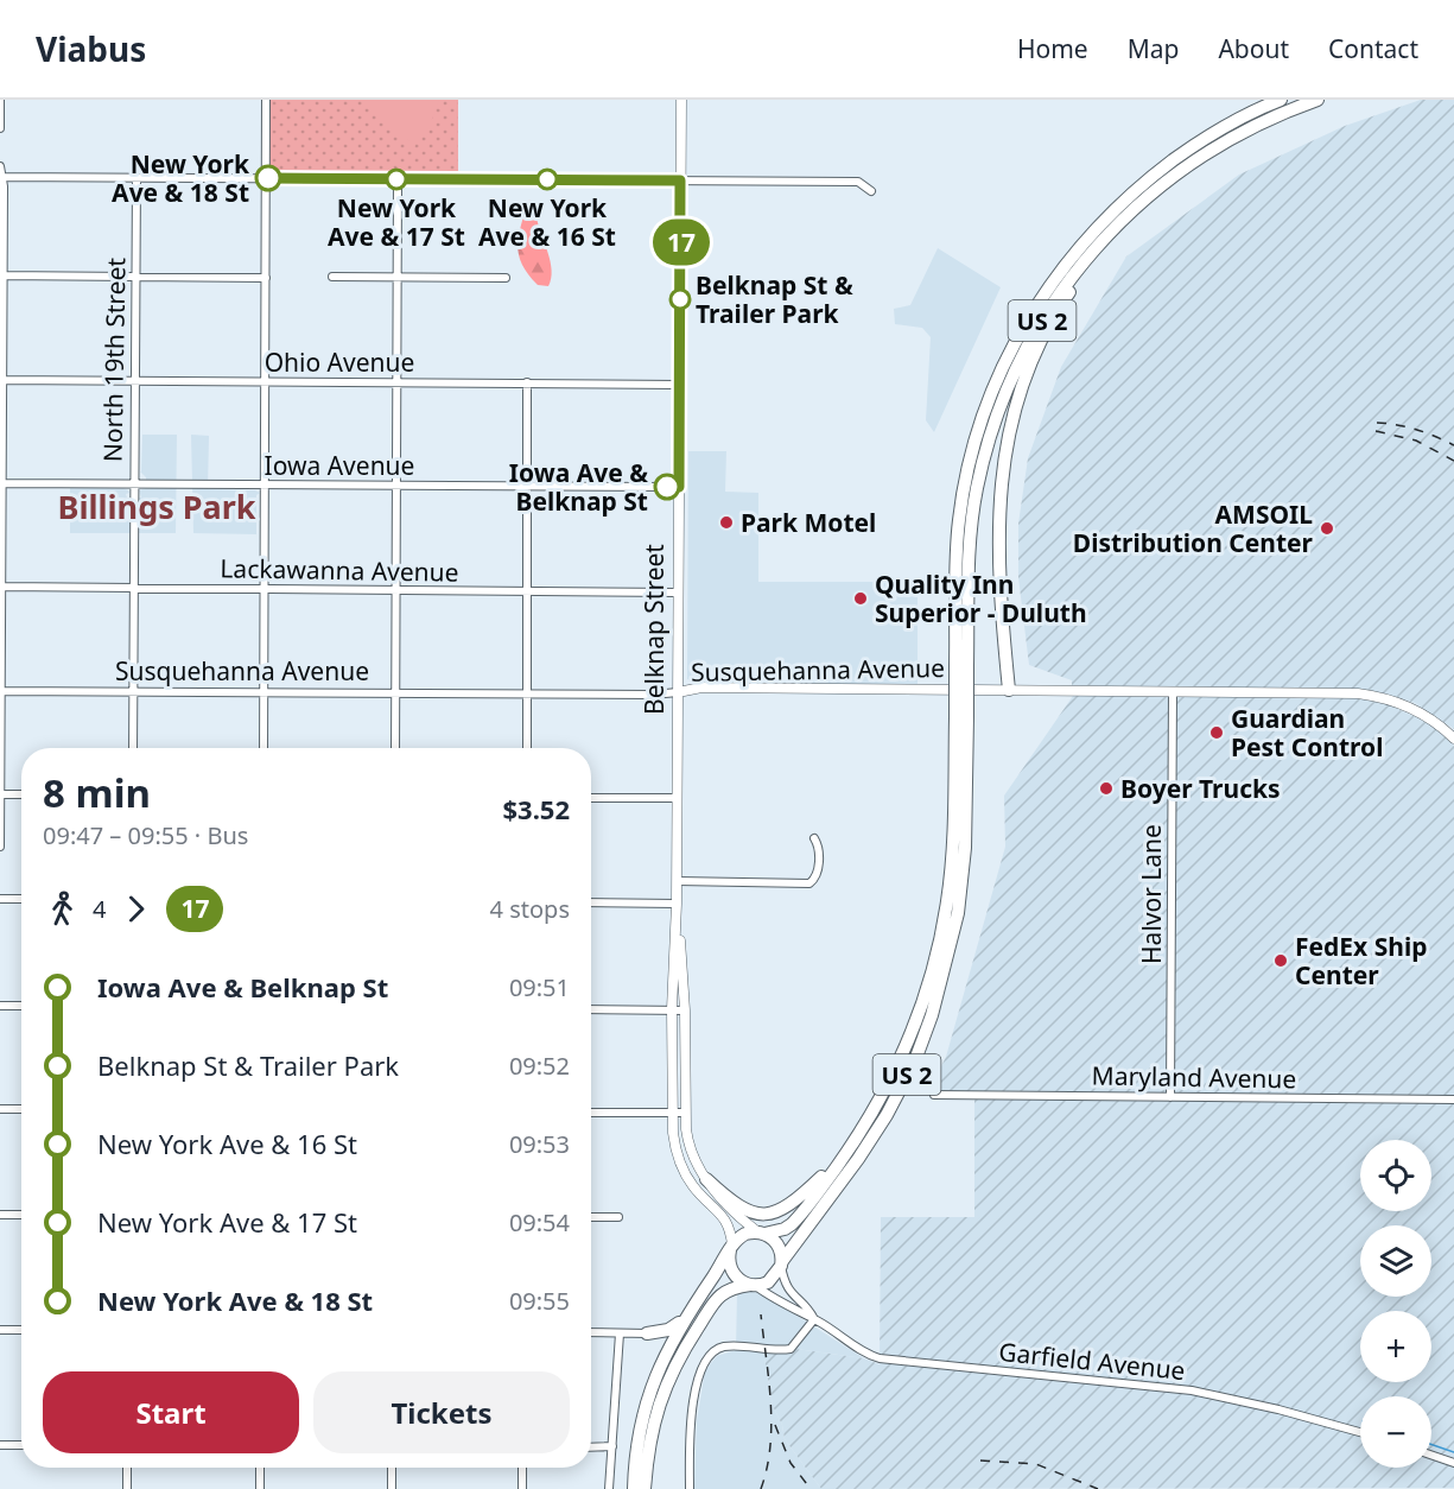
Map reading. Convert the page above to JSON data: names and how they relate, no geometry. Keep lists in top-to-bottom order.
{
  "streets": {
    "highway": ["US 2"],
    "street": [
      "North 19th Street",
      "Ohio Avenue",
      "Iowa Avenue",
      "Lackawanna Avenue",
      "Belknap Street",
      "Susquehanna Avenue",
      "Halvor Lane",
      "Maryland Avenue",
      "Garfield Avenue"
    ]
  },
  "crossings": [
    ["US 2", "Belknap Street"],
    ["US 2", "Garfield Avenue"],
    ["North 19th Street", "Ohio Avenue"],
    ["North 19th Street", "Iowa Avenue"],
    ["North 19th Street", "Lackawanna Avenue"],
    ["North 19th Street", "Susquehanna Avenue"],
    ["Ohio Avenue", "Belknap Street"],
    ["Iowa Avenue", "Belknap Street"],
    ["Lackawanna Avenue", "Belknap Street"],
    ["Belknap Street", "Susquehanna Avenue"],
    ["Belknap Street", "Garfield Avenue"],
    ["Susquehanna Avenue", "Halvor Lane"],
    ["Halvor Lane", "Maryland Avenue"]
  ],
  "districts": ["Billings Park"],
  "places": [
    "New York Ave & 18 St",
    "New York Ave & 17 St",
    "New York Ave & 16 St",
    "Belknap St & Trailer Park",
    "Iowa Ave & Belknap St",
    "Park Motel",
    "AMSOIL Distribution Center",
    "Quality Inn Superior - Duluth",
    "Guardian Pest Control",
    "Boyer Trucks",
    "FedEx Ship Center"
  ],
  "lines": ["bus line 17"],
  "page": {
    "header": "Viabus",
    "nav": [
      "Home",
      "Map",
      "About",
      "Contact"
    ],
    "on_map": "17",
    "heading": ["8 min", "09:47 – 09:55 · Bus", "$3.52"],
    "legs": ["4", "17", "4 stops"],
    "list": [
      {
        "name": "Iowa Ave & Belknap St",
        "value": "09:51"
      },
      {
        "name": "Belknap St & Trailer Park",
        "value": "09:52"
      },
      {
        "name": "New York Ave & 16 St",
        "value": "09:53"
      },
      {
        "name": "New York Ave & 17 St",
        "value": "09:54"
      },
      {
        "name": "New York Ave & 18 St",
        "value": "09:55"
      }
    ],
    "map_buttons": ["+", "−"],
    "buttons": ["Start", "Tickets"]
  }
}
